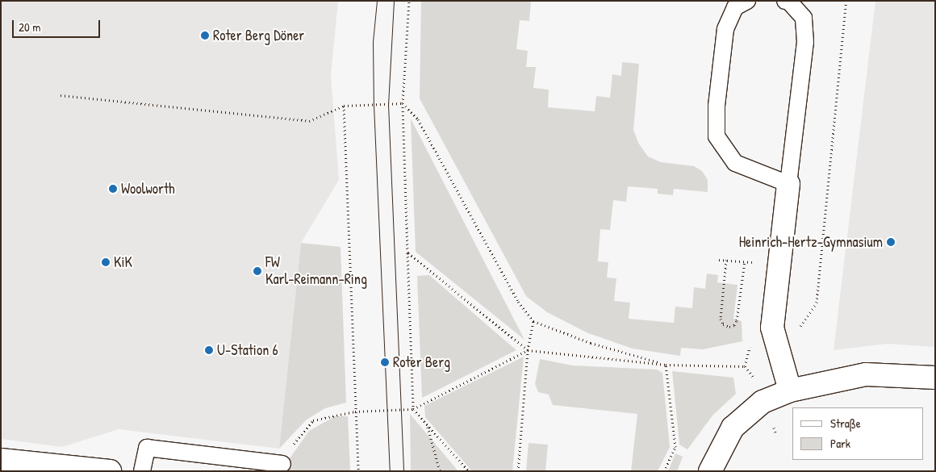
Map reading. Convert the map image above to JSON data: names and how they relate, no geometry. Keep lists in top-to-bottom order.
{
  "places": [
    "Roter Berg Döner",
    "Woolworth",
    "Heinrich-Hertz-Gymnasium",
    "KiK",
    "FW Karl-Reimann-Ring",
    "U-Station 6",
    "Roter Berg"
  ],
  "legend": ["Straße", "Park"],
  "scale_bar": "20 m"
}
